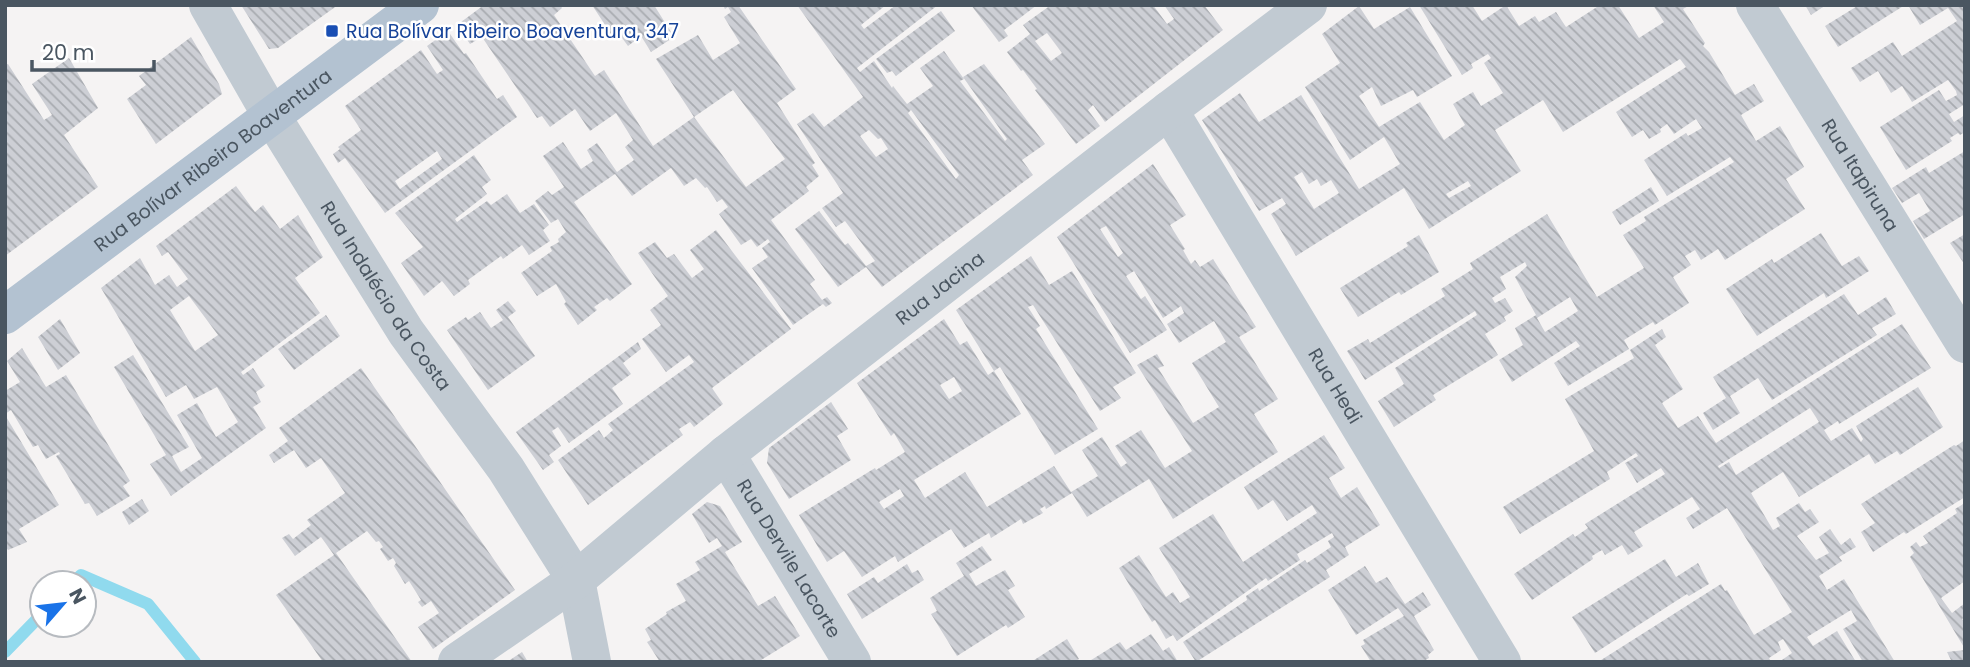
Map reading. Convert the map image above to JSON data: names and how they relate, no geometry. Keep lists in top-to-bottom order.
{
  "streets": {
    "main road": ["Rua Bolívar Ribeiro Boaventura"],
    "street": [
      "Rua Itapiruna",
      "Rua Jacina",
      "Rua Indalécio da Costa",
      "Rua Hedi",
      "Rua Dervile Lacorte"
    ]
  },
  "crossings": [
    ["Rua Bolívar Ribeiro Boaventura", "Rua Indalécio da Costa"],
    ["Rua Jacina", "Rua Indalécio da Costa"],
    ["Rua Jacina", "Rua Hedi"],
    ["Rua Jacina", "Rua Dervile Lacorte"]
  ],
  "places": {
    "transit": ["Rua Bolívar Ribeiro Boaventura, 347"]
  },
  "scale_bar": "20 m",
  "north": "top right"
}
